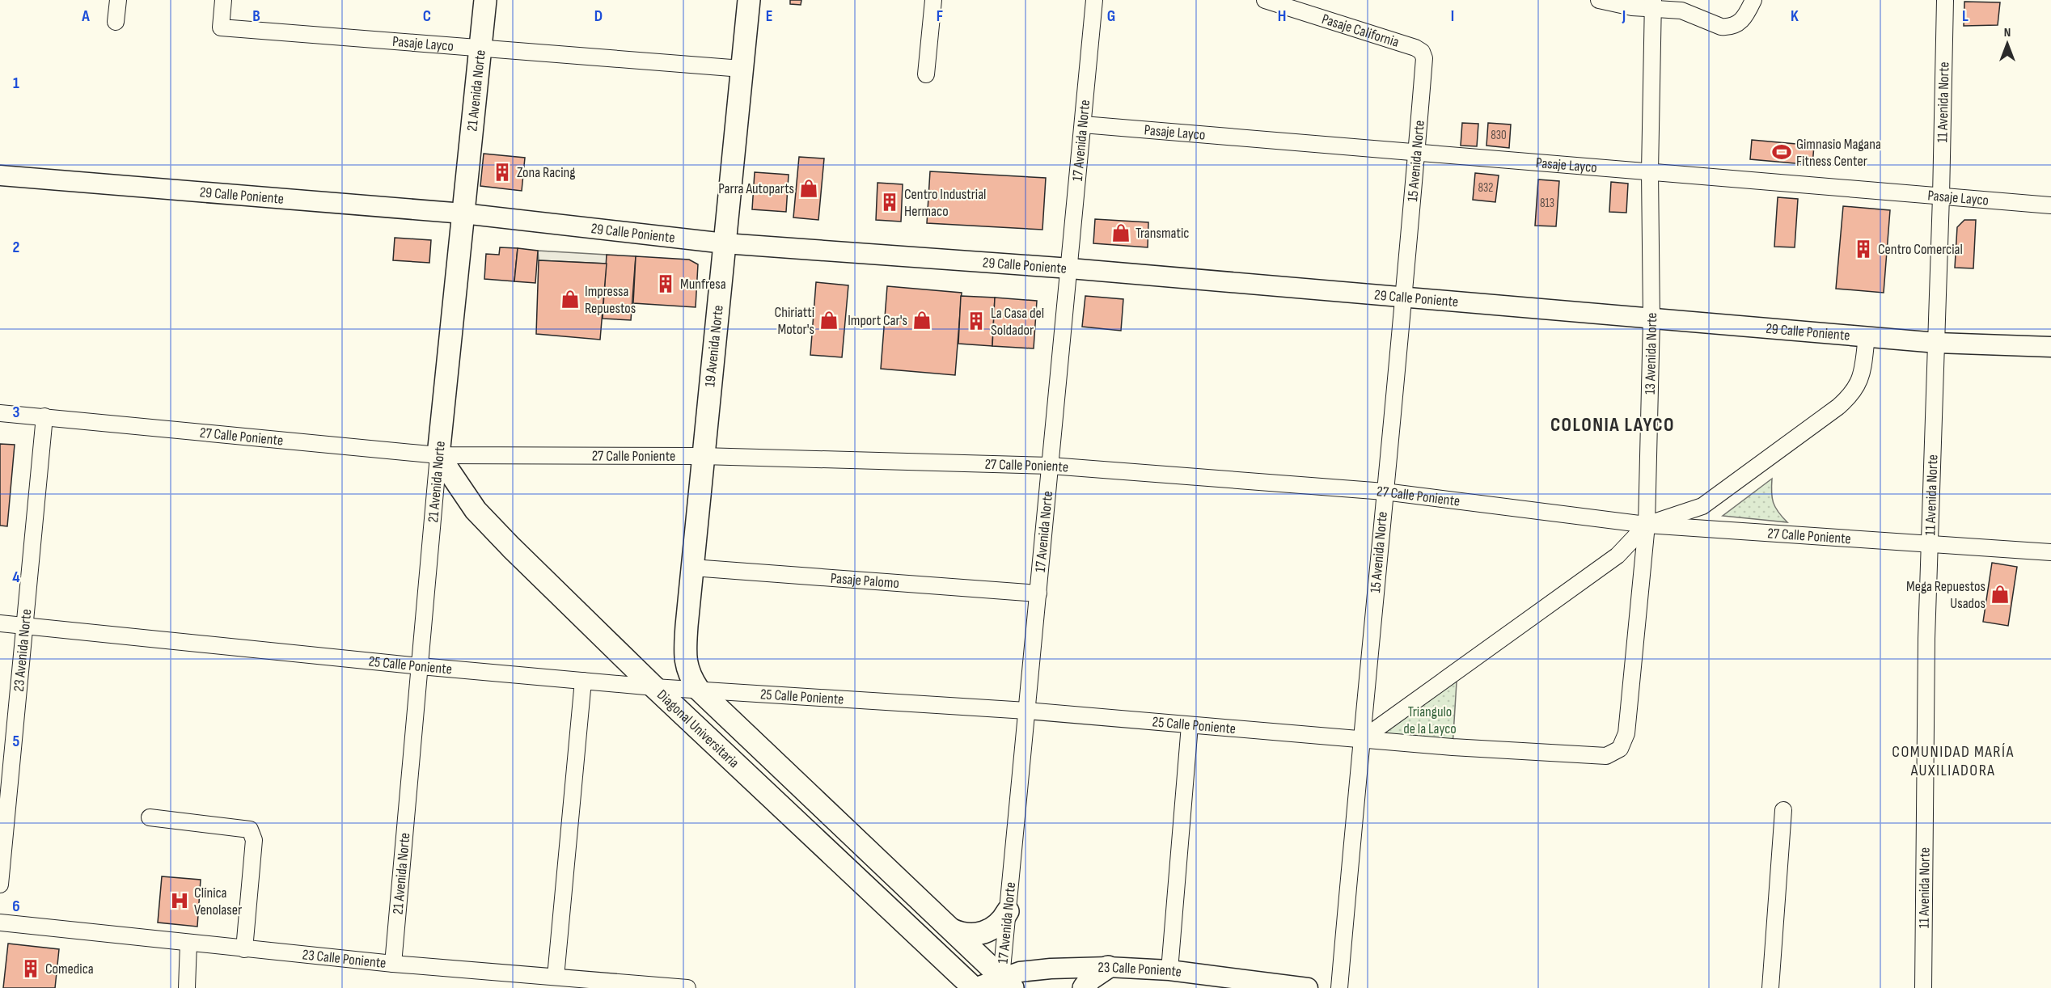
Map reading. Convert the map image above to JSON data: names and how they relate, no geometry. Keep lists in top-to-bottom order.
{
  "streets": {
    "main road": ["21 Avenida Norte", "19 Avenida Norte", "Diagonal Universitaria"],
    "street": [
      "Pasaje California",
      "Pasaje Layco",
      "11 Avenida Norte",
      "17 Avenida Norte",
      "15 Avenida Norte",
      "29 Calle Poniente",
      "13 Avenida Norte",
      "27 Calle Poniente",
      "Pasaje Palomo",
      "23 Avenida Norte",
      "25 Calle Poniente",
      "23 Calle Poniente"
    ]
  },
  "crossings": [
    ["Pasaje California", "15 Avenida Norte"],
    ["Pasaje Layco", "21 Avenida Norte"],
    ["Pasaje Layco", "11 Avenida Norte"],
    ["Pasaje Layco", "17 Avenida Norte"],
    ["Pasaje Layco", "15 Avenida Norte"],
    ["Pasaje Layco", "19 Avenida Norte"],
    ["Pasaje Layco", "13 Avenida Norte"],
    ["21 Avenida Norte", "29 Calle Poniente"],
    ["21 Avenida Norte", "27 Calle Poniente"],
    ["21 Avenida Norte", "25 Calle Poniente"],
    ["21 Avenida Norte", "Diagonal Universitaria"],
    ["21 Avenida Norte", "23 Calle Poniente"],
    ["11 Avenida Norte", "29 Calle Poniente"],
    ["11 Avenida Norte", "27 Calle Poniente"],
    ["17 Avenida Norte", "29 Calle Poniente"],
    ["17 Avenida Norte", "27 Calle Poniente"],
    ["17 Avenida Norte", "Pasaje Palomo"],
    ["17 Avenida Norte", "25 Calle Poniente"],
    ["17 Avenida Norte", "Diagonal Universitaria"],
    ["17 Avenida Norte", "23 Calle Poniente"],
    ["15 Avenida Norte", "29 Calle Poniente"],
    ["15 Avenida Norte", "27 Calle Poniente"],
    ["15 Avenida Norte", "25 Calle Poniente"],
    ["29 Calle Poniente", "19 Avenida Norte"],
    ["29 Calle Poniente", "13 Avenida Norte"],
    ["19 Avenida Norte", "27 Calle Poniente"],
    ["19 Avenida Norte", "Pasaje Palomo"],
    ["19 Avenida Norte", "25 Calle Poniente"],
    ["19 Avenida Norte", "Diagonal Universitaria"],
    ["13 Avenida Norte", "27 Calle Poniente"],
    ["13 Avenida Norte", "25 Calle Poniente"],
    ["27 Calle Poniente", "23 Avenida Norte"],
    ["27 Calle Poniente", "Diagonal Universitaria"],
    ["23 Avenida Norte", "25 Calle Poniente"],
    ["25 Calle Poniente", "Diagonal Universitaria"],
    ["Diagonal Universitaria", "23 Calle Poniente"]
  ],
  "districts": ["COLONIA LAYCO", "COMUNIDAD MARÍA AUXILIADORA"],
  "parks": ["Triangulo de la Layco"],
  "places": {
    "sports": ["Gimnasio Magana Fitness Center"],
    "building": [
      "Zona Racing",
      "Centro Industrial Hermaco",
      "Centro Comercial",
      "Munfresa",
      "La Casa del Soldador",
      "Comedica"
    ],
    "shop": [
      "Parra Autoparts",
      "Transmatic",
      "Impressa Repuestos",
      "Chiriatti Motor's",
      "Import Car's",
      "Mega Repuestos Usados"
    ],
    "hospital": ["Clínica Venolaser"]
  },
  "house_numbers": ["830", "832", "813"],
  "north": "top",
  "grid": {
    "columns": [
      "A",
      "B",
      "C",
      "D",
      "E",
      "F",
      "G",
      "H",
      "I",
      "J",
      "K",
      "L"
    ],
    "rows": [
      "1",
      "2",
      "3",
      "4",
      "5",
      "6"
    ]
  }
}
